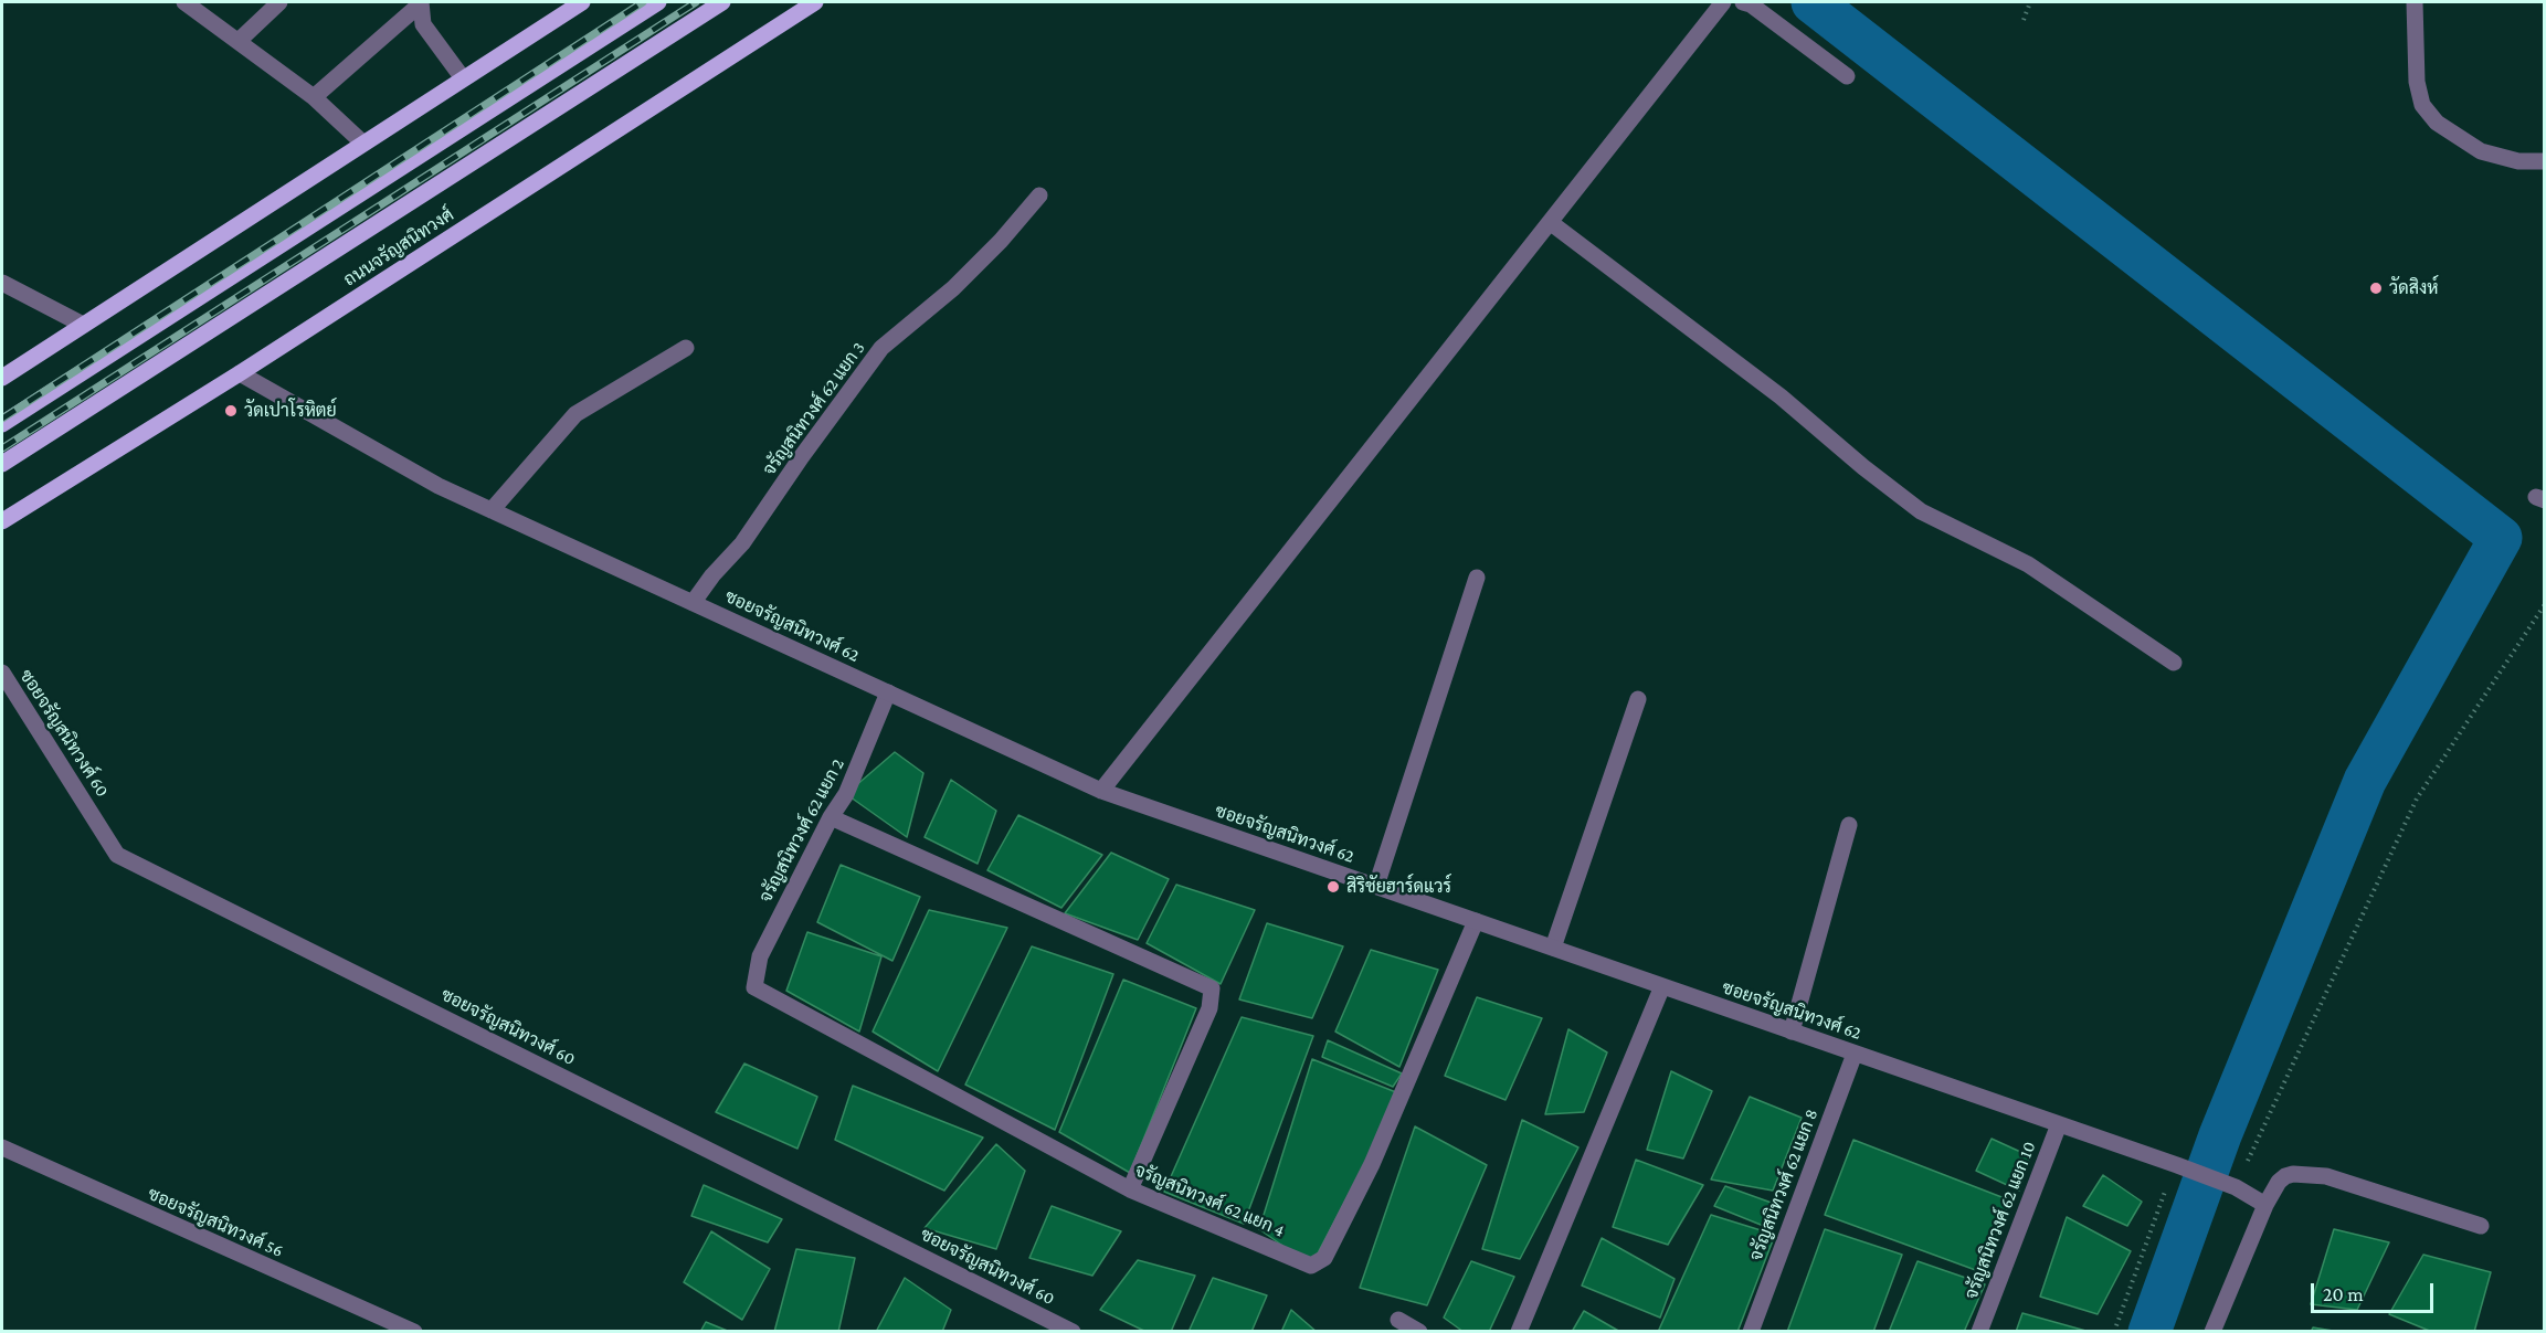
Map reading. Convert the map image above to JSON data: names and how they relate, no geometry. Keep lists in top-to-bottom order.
{
  "streets": {
    "main road": ["ถนนจรัญสนิทวงศ์"],
    "street": [
      "จรัญสนิทวงศ์ 62 แยก 3",
      "ซอยจรัญสนิทวงศ์ 62",
      "ซอยจรัญสนิทวงศ์ 60",
      "จรัญสนิทวงศ์ 62 แยก 2",
      "จรัญสนิทวงศ์ 62 แยก 8",
      "จรัญสนิทวงศ์ 62 แยก 4",
      "จรัญสนิทวงศ์ 62 แยก 10",
      "ซอยจรัญสนิทวงศ์ 56"
    ]
  },
  "crossings": [
    ["ถนนจรัญสนิทวงศ์", "ซอยจรัญสนิทวงศ์ 62"],
    ["จรัญสนิทวงศ์ 62 แยก 3", "ซอยจรัญสนิทวงศ์ 62"],
    ["ซอยจรัญสนิทวงศ์ 62", "จรัญสนิทวงศ์ 62 แยก 2"],
    ["ซอยจรัญสนิทวงศ์ 62", "จรัญสนิทวงศ์ 62 แยก 8"],
    ["ซอยจรัญสนิทวงศ์ 62", "จรัญสนิทวงศ์ 62 แยก 4"],
    ["ซอยจรัญสนิทวงศ์ 62", "จรัญสนิทวงศ์ 62 แยก 10"],
    ["จรัญสนิทวงศ์ 62 แยก 2", "จรัญสนิทวงศ์ 62 แยก 4"]
  ],
  "places": ["วัดสิงห์", "วัดเปาโรหิตย์", "สิริชัยฮาร์ดแวร์"],
  "scale_bar": "20 m"
}
